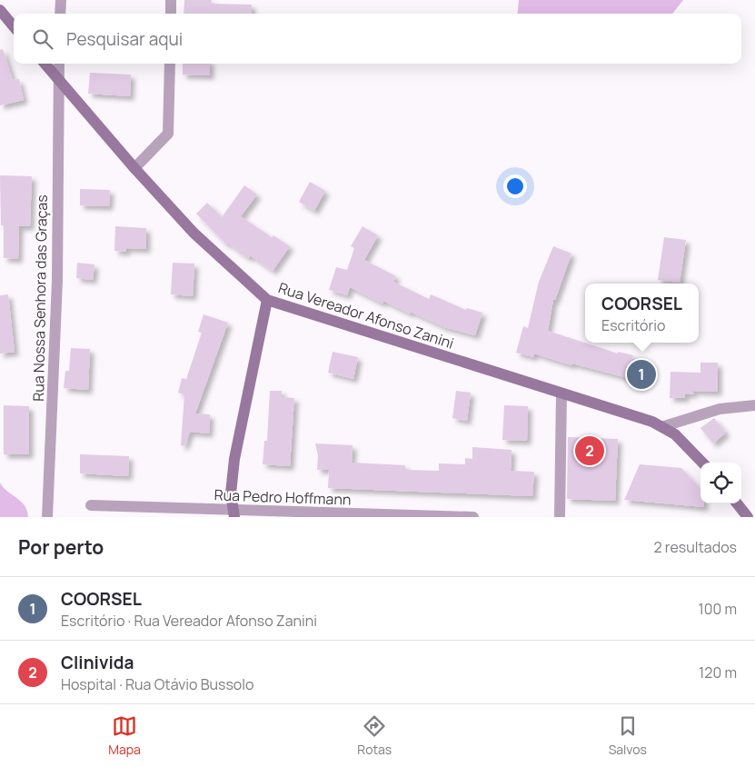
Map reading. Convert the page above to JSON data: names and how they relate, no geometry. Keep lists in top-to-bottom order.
{
  "streets": {
    "street": ["Rua Nossa Senhora das Graças", "Rua Vereador Afonso Zanini", "Rua Pedro Hoffmann"]
  },
  "crossings": [
    ["Rua Nossa Senhora das Graças", "Rua Vereador Afonso Zanini"]
  ],
  "page": {
    "search": "Pesquisar aqui",
    "popup": ["COORSEL", "Escritório"],
    "pins": ["1", "2"],
    "heading": ["Por perto", "2 resultados"],
    "list": [
      {
        "mark": "1",
        "name": "COORSEL",
        "note": "Escritório · Rua Vereador Afonso Zanini",
        "value": "100 m"
      },
      {
        "mark": "2",
        "name": "Clinivida",
        "note": "Hospital · Rua Otávio Bussolo",
        "value": "120 m"
      }
    ],
    "nav": ["Mapa", "Rotas", "Salvos"]
  }
}
